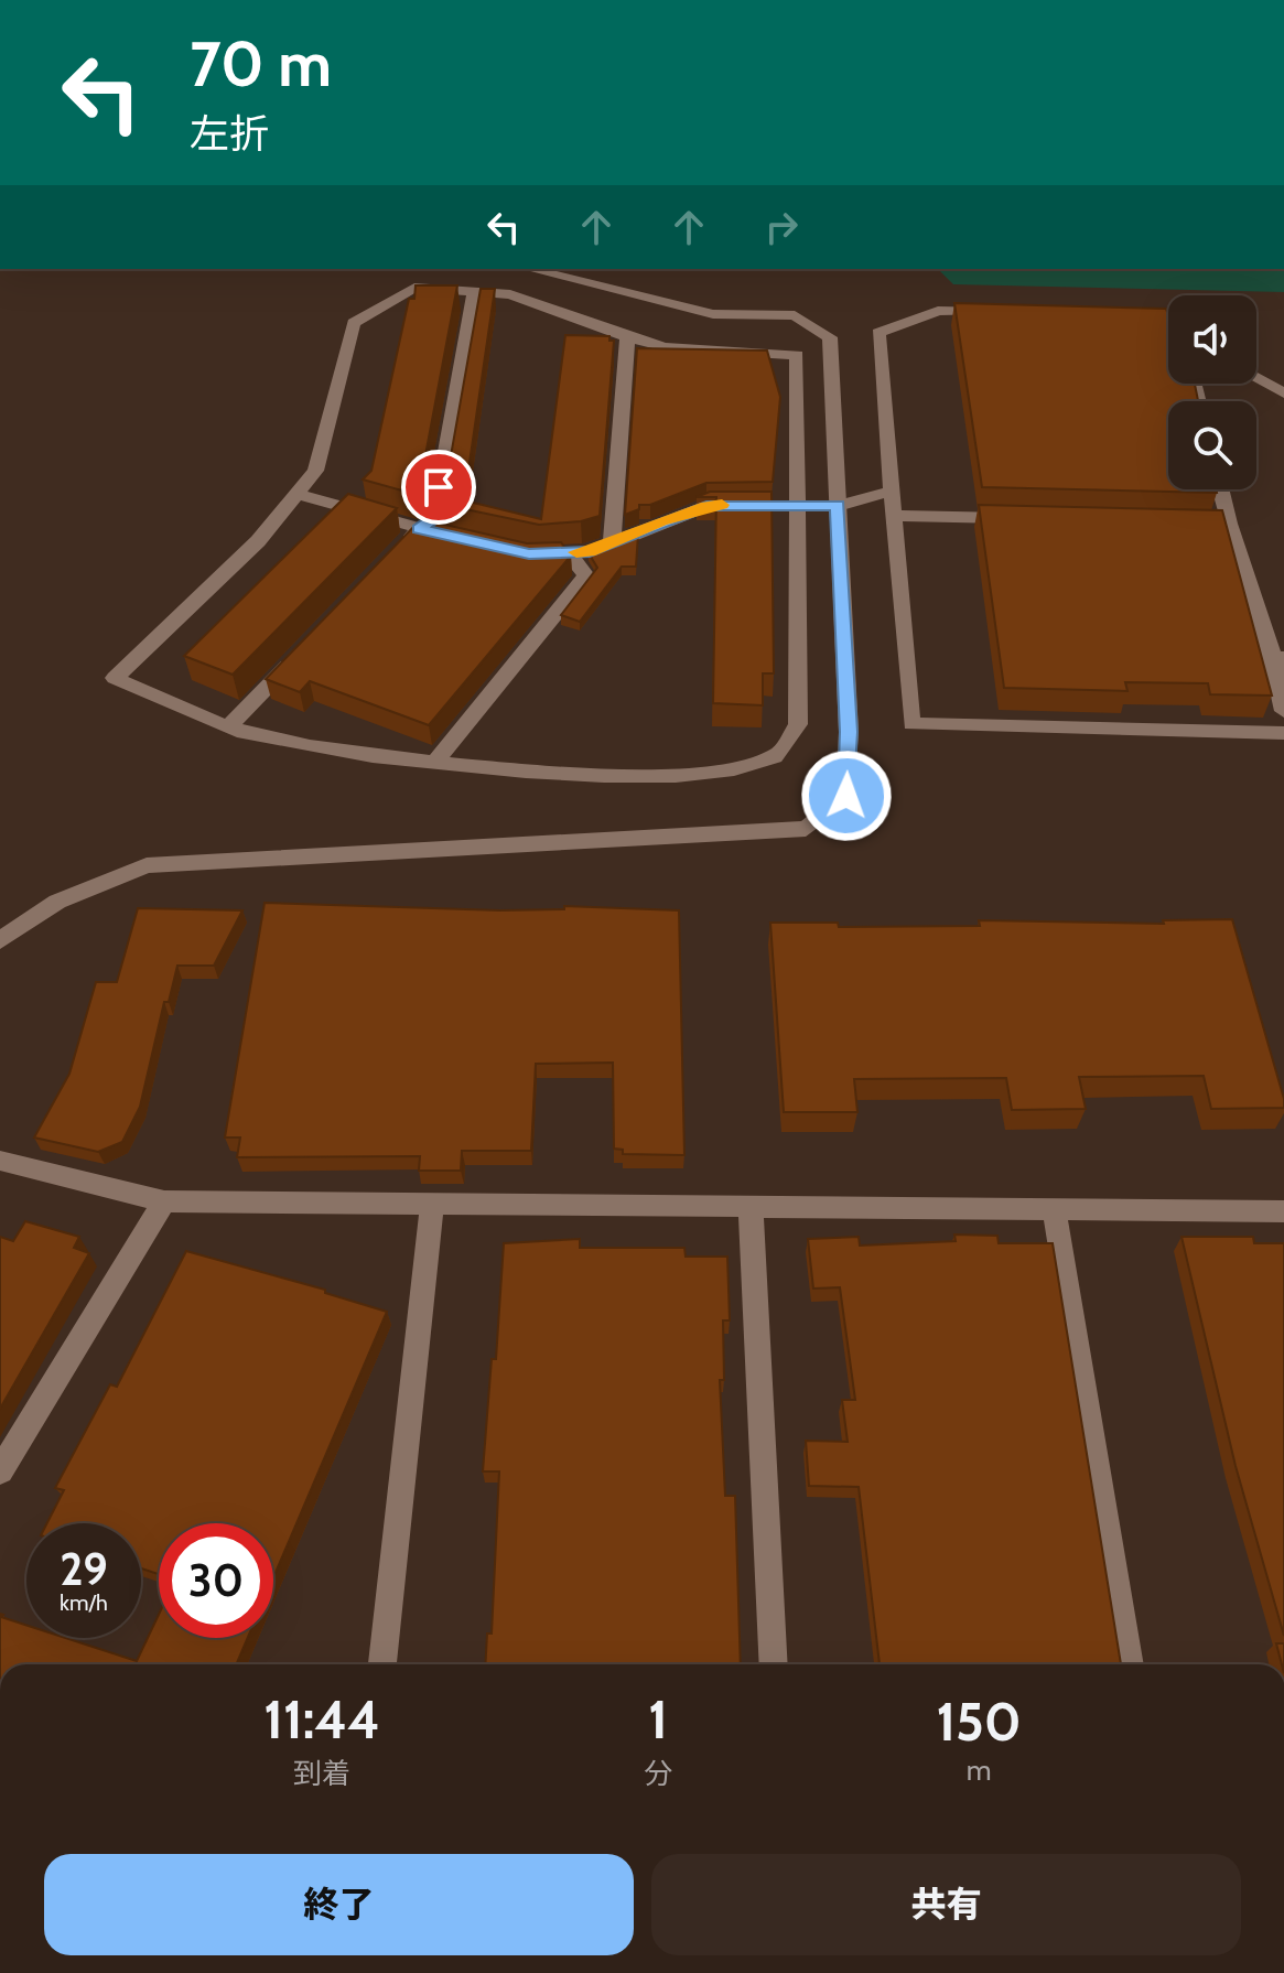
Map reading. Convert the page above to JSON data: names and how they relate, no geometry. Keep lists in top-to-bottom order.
{
  "page": {
    "turn": ["70 m", "左折"],
    "speed": "29 km/h",
    "limit": "30",
    "eta": [
      "11:44",
      "到着",
      "1",
      "分",
      "150",
      "m"
    ],
    "buttons": ["終了", "共有"]
  }
}
